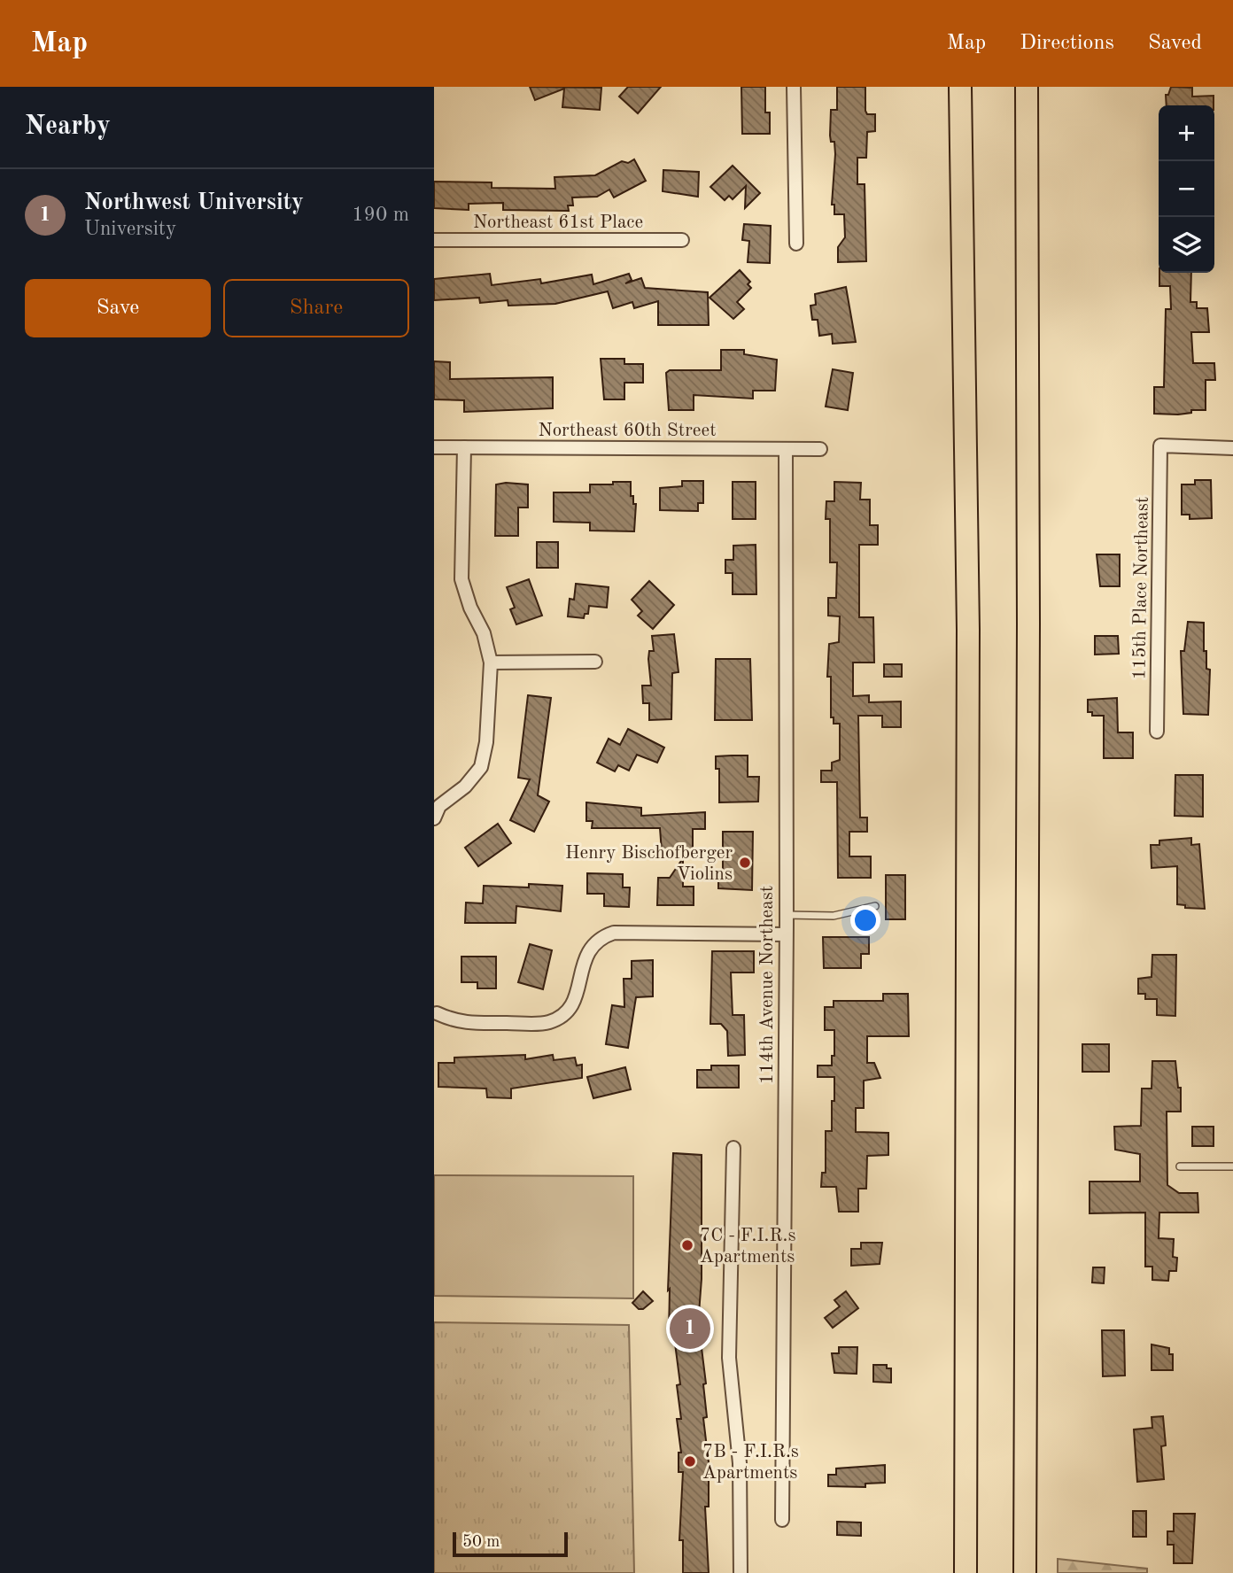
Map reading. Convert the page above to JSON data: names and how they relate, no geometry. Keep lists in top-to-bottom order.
{
  "streets": {
    "street": [
      "Northeast 61st Place",
      "Northeast 60th Street",
      "115th Place Northeast",
      "114th Avenue Northeast"
    ]
  },
  "crossings": [
    ["Northeast 60th Street", "114th Avenue Northeast"]
  ],
  "places": ["Henry Bischofberger Violins", "7C - F.I.R.s Apartments", "7B - F.I.R.s Apartments"],
  "scale_bar": "50 m",
  "page": {
    "header": "Map",
    "nav": ["Map", "Directions", "Saved"],
    "heading": "Nearby",
    "map_buttons": ["+", "−"],
    "list": [
      {
        "mark": "1",
        "name": "Northwest University",
        "note": "University",
        "value": "190 m"
      }
    ],
    "buttons": ["Save", "Share"],
    "pins": "1",
    "scale": "50 m"
  }
}
